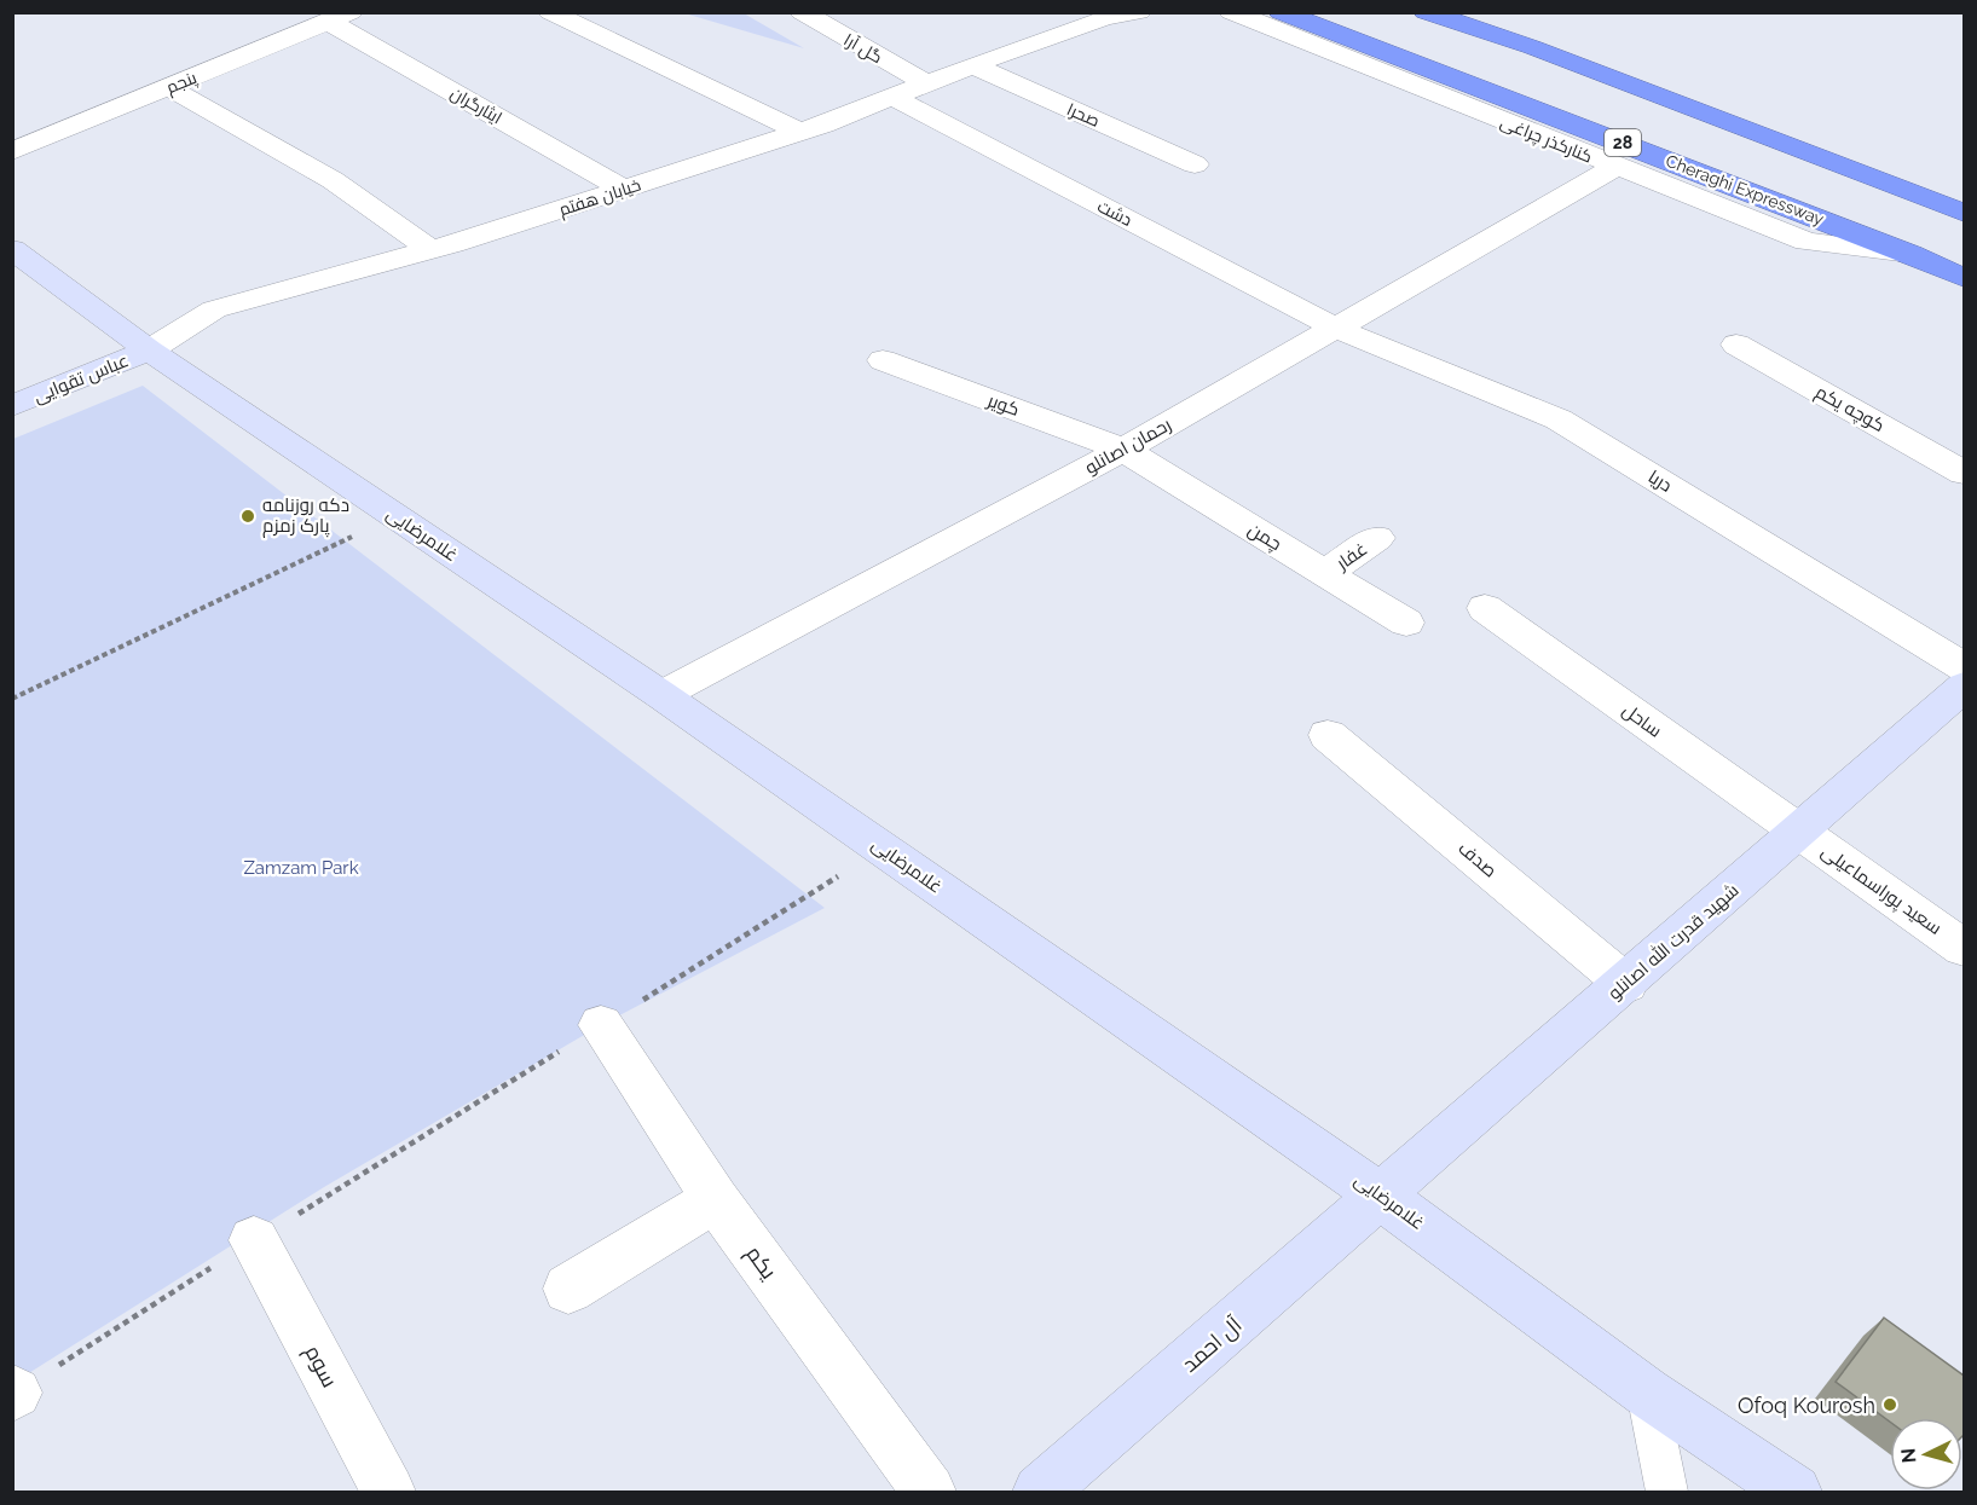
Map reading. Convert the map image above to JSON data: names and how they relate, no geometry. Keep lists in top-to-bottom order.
{
  "streets": {
    "highway": ["28", "Cheraghi Expressway"],
    "main road": [
      "عباس تقوایی",
      "غلامرضایی",
      "شهید قدرت الله اصانلو",
      "آل احمد"
    ],
    "street": [
      "گل آرا",
      "پنجم",
      "ایثارگران",
      "صحرا",
      "کنارکذر چراغی",
      "خیابان هفتم",
      "دشت",
      "کویر",
      "کوچه یکم",
      "رحمان اصانلو",
      "دریا",
      "چمن",
      "غفار",
      "ساحل",
      "صدف",
      "سعید پوراسماعیلی",
      "یکم",
      "سوم"
    ]
  },
  "crossings": [
    ["گل آرا", "خیابان هفتم"],
    ["پنجم", "ایثارگران"],
    ["ایثارگران", "خیابان هفتم"],
    ["صحرا", "خیابان هفتم"],
    ["کنارکذر چراغی", "Cheraghi Expressway"],
    ["کنارکذر چراغی", "رحمان اصانلو"],
    ["خیابان هفتم", "دشت"],
    ["خیابان هفتم", "عباس تقوایی"],
    ["خیابان هفتم", "غلامرضایی"],
    ["دشت", "رحمان اصانلو"],
    ["دشت", "دریا"],
    ["عباس تقوایی", "غلامرضایی"],
    ["کویر", "رحمان اصانلو"],
    ["کویر", "چمن"],
    ["رحمان اصانلو", "دریا"],
    ["رحمان اصانلو", "غلامرضایی"],
    ["رحمان اصانلو", "چمن"],
    ["غلامرضایی", "شهید قدرت الله اصانلو"],
    ["غلامرضایی", "آل احمد"],
    ["چمن", "غفار"],
    ["ساحل", "سعید پوراسماعیلی"],
    ["ساحل", "شهید قدرت الله اصانلو"],
    ["صدف", "شهید قدرت الله اصانلو"],
    ["سعید پوراسماعیلی", "شهید قدرت الله اصانلو"],
    ["شهید قدرت الله اصانلو", "آل احمد"]
  ],
  "parks": ["Zamzam Park"],
  "places": ["دکه روزنامه پارک زمزم", "Ofoq Kourosh"],
  "north": "left"
}
